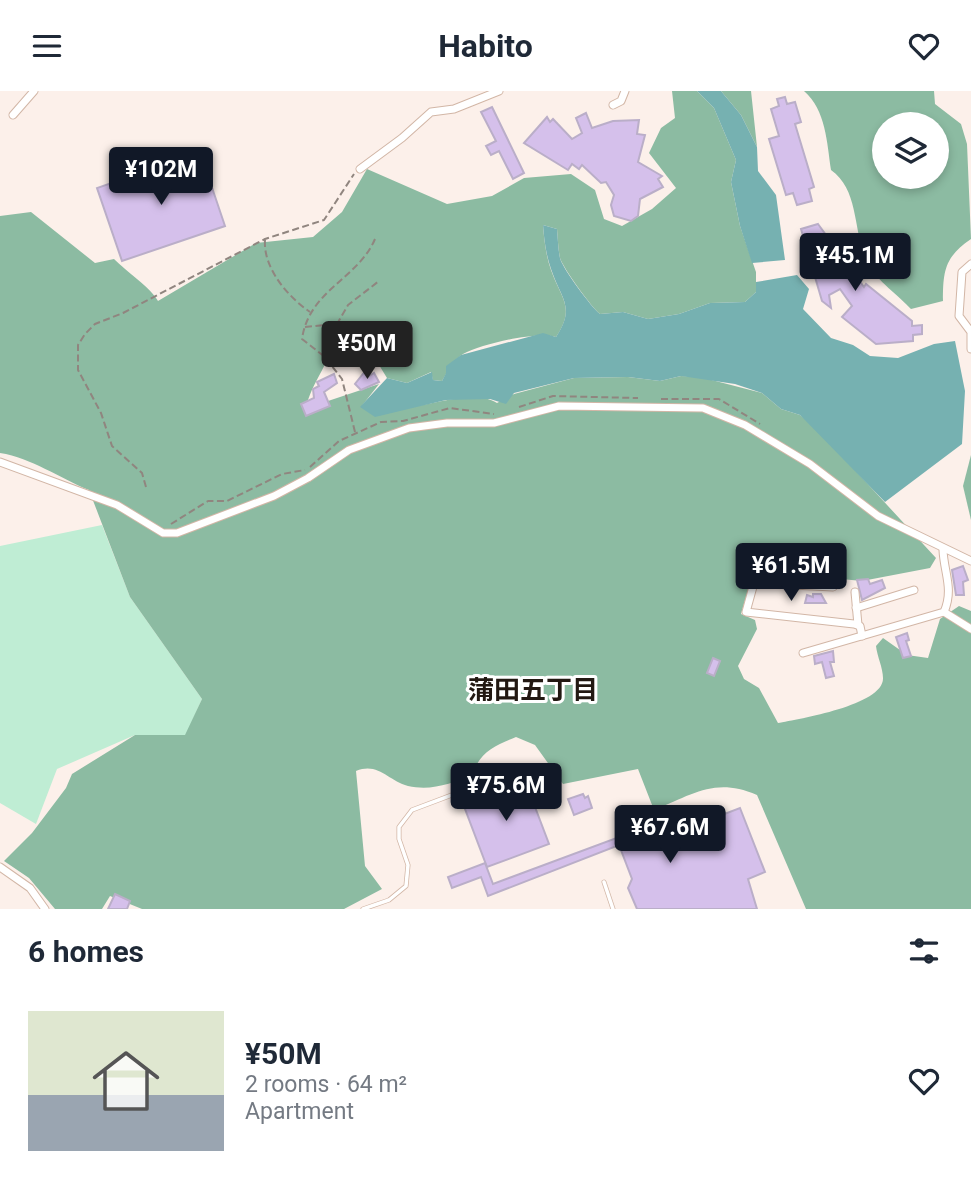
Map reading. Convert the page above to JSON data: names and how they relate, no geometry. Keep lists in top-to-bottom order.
{
  "districts": ["蒲田五丁目"],
  "page": {
    "header": "Habito",
    "price": [
      "¥102M",
      "¥45.1M",
      "¥50M",
      "¥61.5M",
      "¥75.6M",
      "¥67.6M"
    ],
    "heading": "6 homes",
    "list": [
      {
        "name": "¥50M",
        "note": "2 rooms · 64 m² · Apartment"
      }
    ]
  }
}
